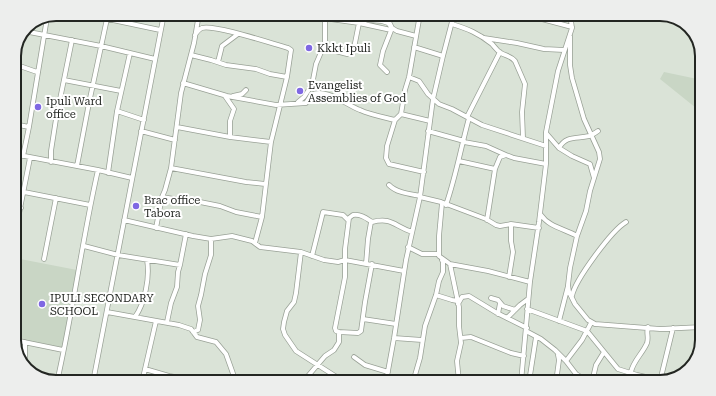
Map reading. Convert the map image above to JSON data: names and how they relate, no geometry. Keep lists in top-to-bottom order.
{
  "places": [
    "Kkkt Ipuli",
    "Evangelist Assemblies of God",
    "Ipuli Ward office",
    "Brac office Tabora",
    "IPULI SECONDARY SCHOOL"
  ]
}
